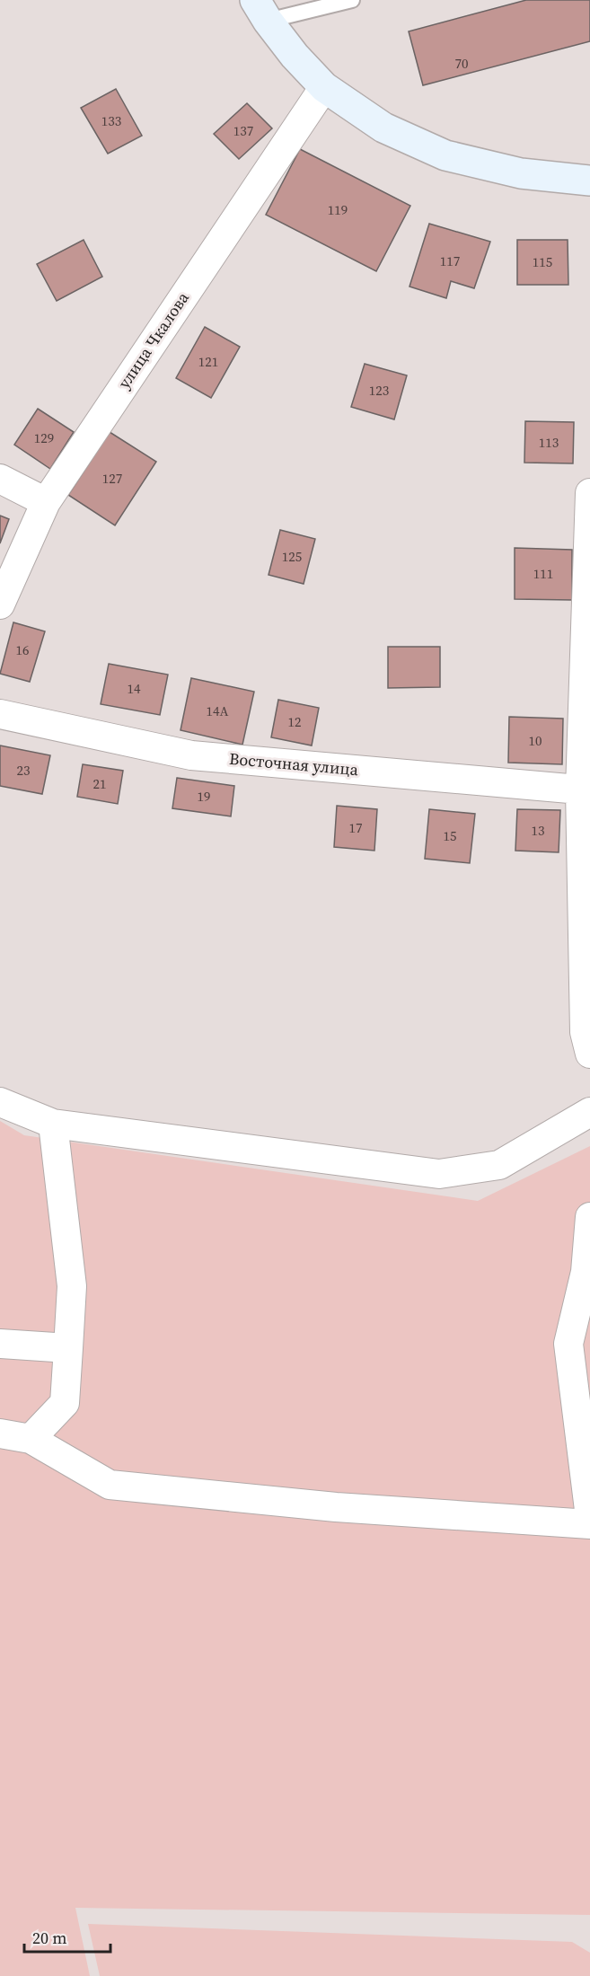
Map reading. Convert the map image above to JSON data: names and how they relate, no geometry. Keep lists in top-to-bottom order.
{
  "streets": {
    "street": ["улица Чкалова", "Восточная улица"]
  },
  "house_numbers": [
    "70",
    "133",
    "137",
    "119",
    "117",
    "115",
    "121",
    "123",
    "129",
    "113",
    "127",
    "125",
    "111",
    "16",
    "14",
    "14А",
    "12",
    "10",
    "23",
    "21",
    "19",
    "17",
    "13",
    "15"
  ],
  "scale_bar": "20 m"
}
